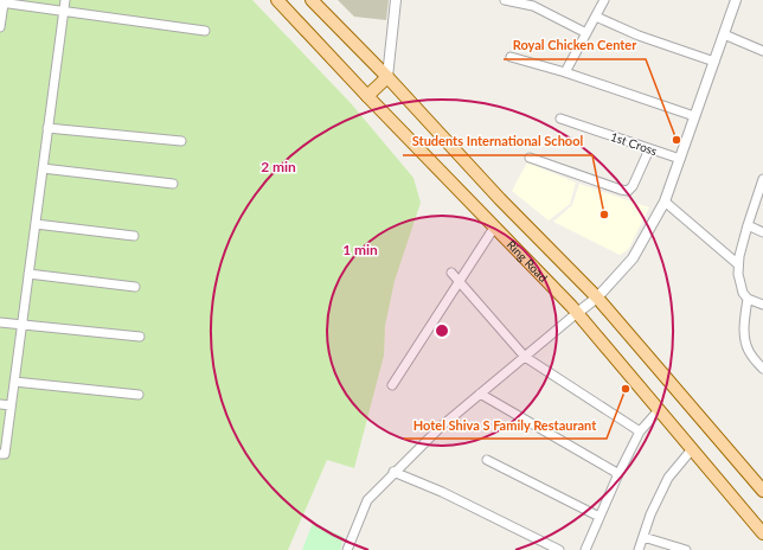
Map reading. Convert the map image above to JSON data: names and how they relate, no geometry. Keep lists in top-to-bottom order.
{
  "streets": {
    "main road": ["Ring Road"],
    "street": ["1st Cross"]
  },
  "places": ["Royal Chicken Center", "Students International School", "Hotel Shiva S Family Restaurant"],
  "rings": ["2 min", "1 min"]
}
